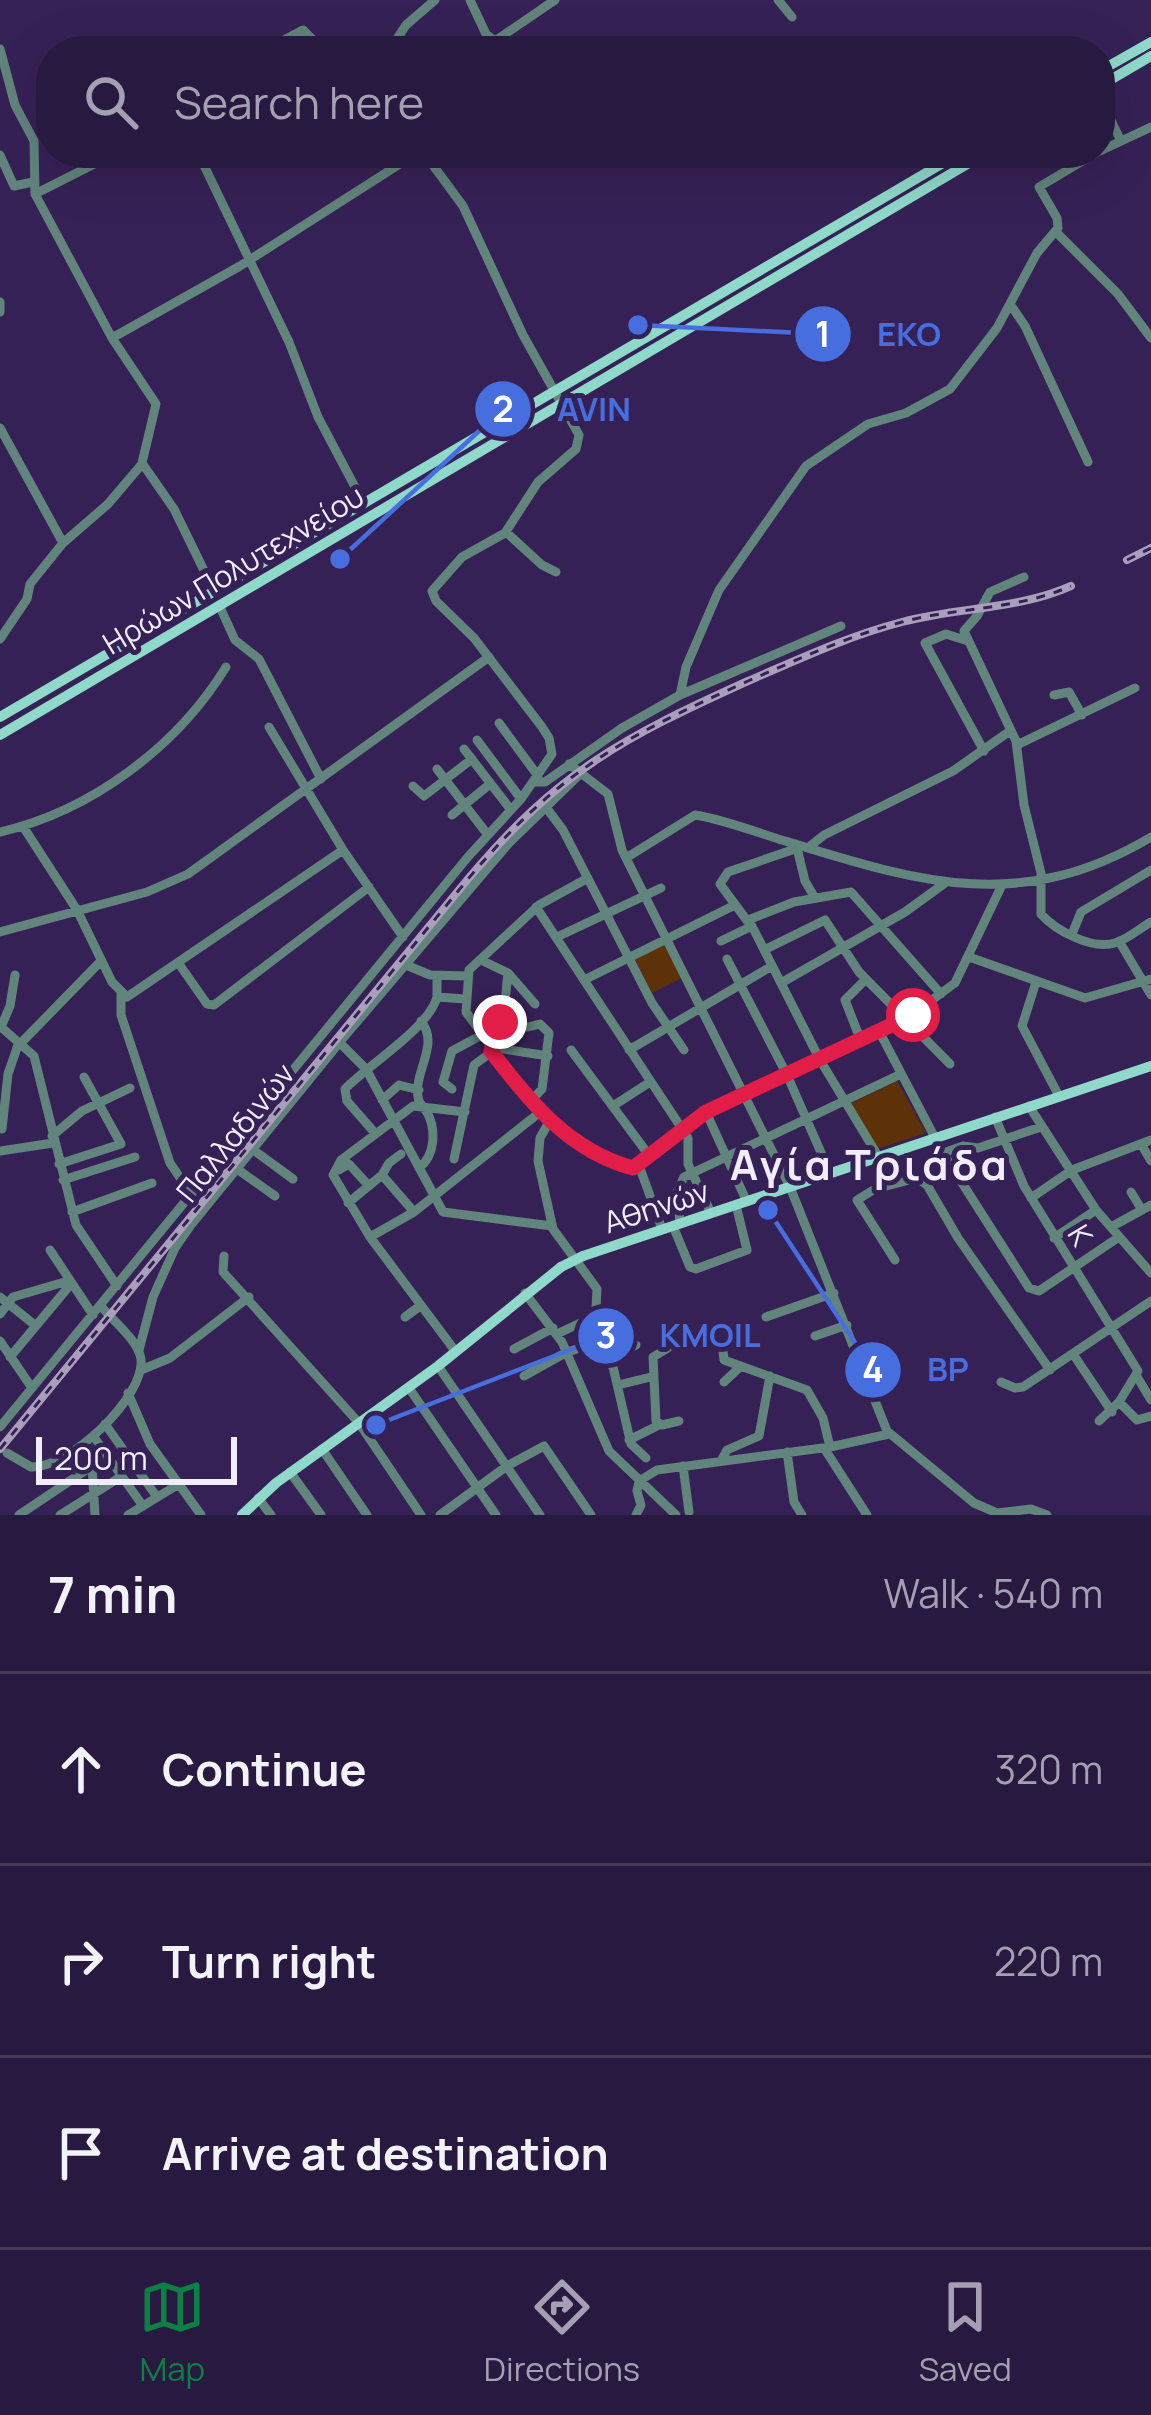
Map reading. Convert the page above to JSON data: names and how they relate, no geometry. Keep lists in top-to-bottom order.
{
  "streets": {
    "main road": ["Ηρώων Πολυτεχνείου", "Αθηνών"],
    "street": ["Παλλαδινών", "Κ"]
  },
  "crossings": [
    ["Αθηνών", "Κ"]
  ],
  "districts": ["Αγία Τριάδα"],
  "places": [
    "EKO",
    "AVIN",
    "BP",
    "KMOIL"
  ],
  "scale_bar": "200 m",
  "page": {
    "search": "Search here",
    "scale": "200 m",
    "heading": ["7 min", "Walk · 540 m"],
    "list": [
      ["Continue", "320 m"],
      ["Turn right", "220 m"],
      "Arrive at destination"
    ],
    "nav": ["Map", "Directions", "Saved"]
  }
}
